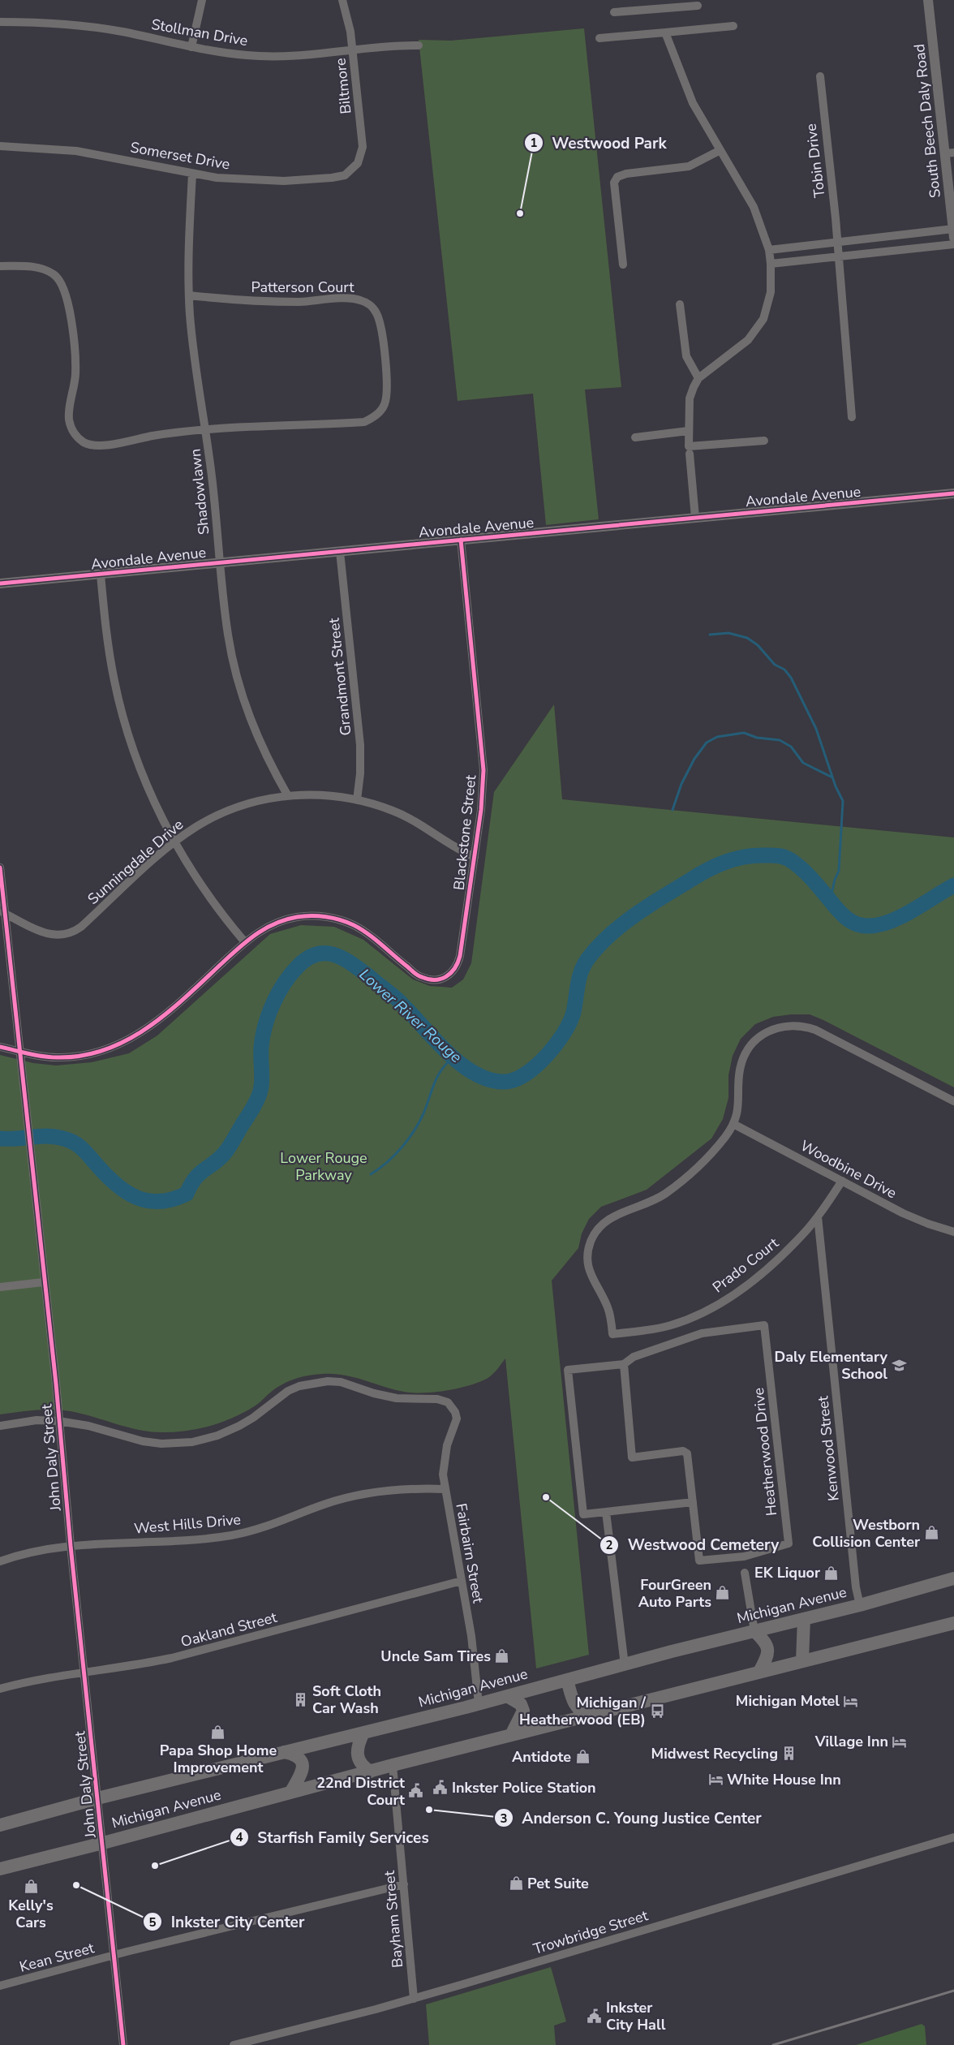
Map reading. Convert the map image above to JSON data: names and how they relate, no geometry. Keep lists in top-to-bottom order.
{
  "streets": {
    "main road": ["Michigan Avenue"],
    "street": [
      "Stollman Drive",
      "Biltmore",
      "South Beech Daly Road",
      "Somerset Drive",
      "Tobin Drive",
      "Patterson Court",
      "Shadowlawn",
      "Avondale Avenue",
      "Grandmont Street",
      "Blackstone Street",
      "Sunningdale Drive",
      "Woodbine Drive",
      "Prado Court",
      "Kenwood Street",
      "Heatherwood Drive",
      "John Daly Street",
      "West Hills Drive",
      "Fairbairn Street",
      "Oakland Street",
      "Bayham Street",
      "Trowbridge Street",
      "Kean Street"
    ]
  },
  "crossings": [
    ["Stollman Drive", "Biltmore"],
    ["Biltmore", "Somerset Drive"],
    ["Somerset Drive", "Shadowlawn"],
    ["Patterson Court", "Shadowlawn"],
    ["Shadowlawn", "Avondale Avenue"],
    ["Shadowlawn", "Sunningdale Drive"],
    ["Avondale Avenue", "Grandmont Street"],
    ["Avondale Avenue", "Blackstone Street"],
    ["Grandmont Street", "Sunningdale Drive"],
    ["Blackstone Street", "Sunningdale Drive"],
    ["Sunningdale Drive", "John Daly Street"],
    ["Woodbine Drive", "Prado Court"],
    ["Prado Court", "Kenwood Street"],
    ["Kenwood Street", "Michigan Avenue"],
    ["John Daly Street", "West Hills Drive"],
    ["John Daly Street", "Fairbairn Street"],
    ["John Daly Street", "Michigan Avenue"],
    ["John Daly Street", "Oakland Street"],
    ["John Daly Street", "Kean Street"],
    ["West Hills Drive", "Fairbairn Street"],
    ["Fairbairn Street", "Michigan Avenue"],
    ["Fairbairn Street", "Oakland Street"],
    ["Michigan Avenue", "Bayham Street"],
    ["Bayham Street", "Trowbridge Street"],
    ["Bayham Street", "Kean Street"]
  ],
  "water": ["Lower River Rouge"],
  "parks": ["Lower Rouge Parkway"],
  "places": {
    "other": [
      "Westwood Park",
      "Westwood Cemetery",
      "Anderson C. Young Justice Center",
      "Starfish Family Services",
      "Inkster City Center"
    ],
    "school or university": ["Daly Elementary School"],
    "shop": [
      "Westborn Collision Center",
      "EK Liquor",
      "FourGreen Auto Parts",
      "Uncle Sam Tires",
      "Papa Shop Home Improvement",
      "Antidote",
      "Pet Suite",
      "Kelly's Cars"
    ],
    "building": ["Soft Cloth Car Wash", "Midwest Recycling"],
    "hotel": ["Michigan Motel", "Village Inn", "White House Inn"],
    "bus stop": ["Michigan / Heatherwood (EB)"],
    "public building": ["Inkster Police Station", "22nd District Court", "Inkster City Hall"]
  }
}
